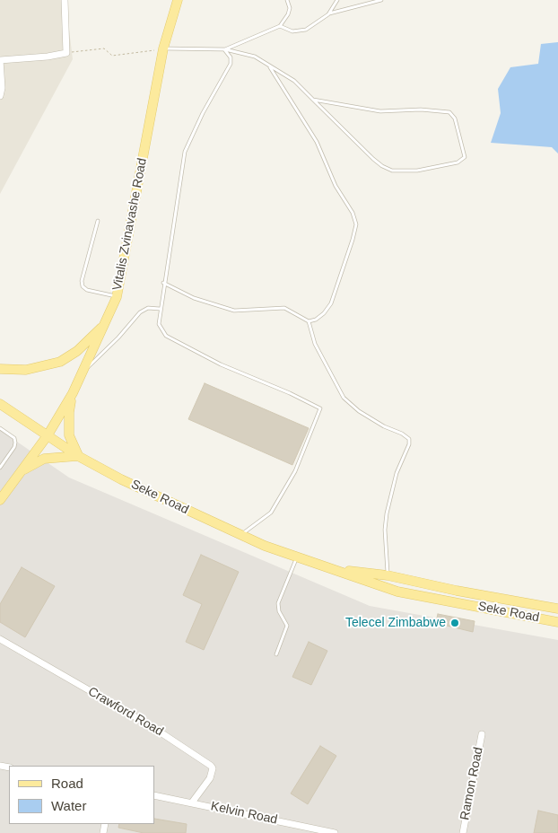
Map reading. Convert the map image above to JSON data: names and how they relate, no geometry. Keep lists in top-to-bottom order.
{
  "streets": {
    "main road": ["Vitalis Zvinavashe Road", "Seke Road"],
    "street": ["Crawford Road", "Ramon Road", "Kelvin Road"]
  },
  "crossings": [
    ["Vitalis Zvinavashe Road", "Seke Road"],
    ["Crawford Road", "Kelvin Road"]
  ],
  "places": ["Telecel Zimbabwe"],
  "legend": ["Road", "Water"]
}
